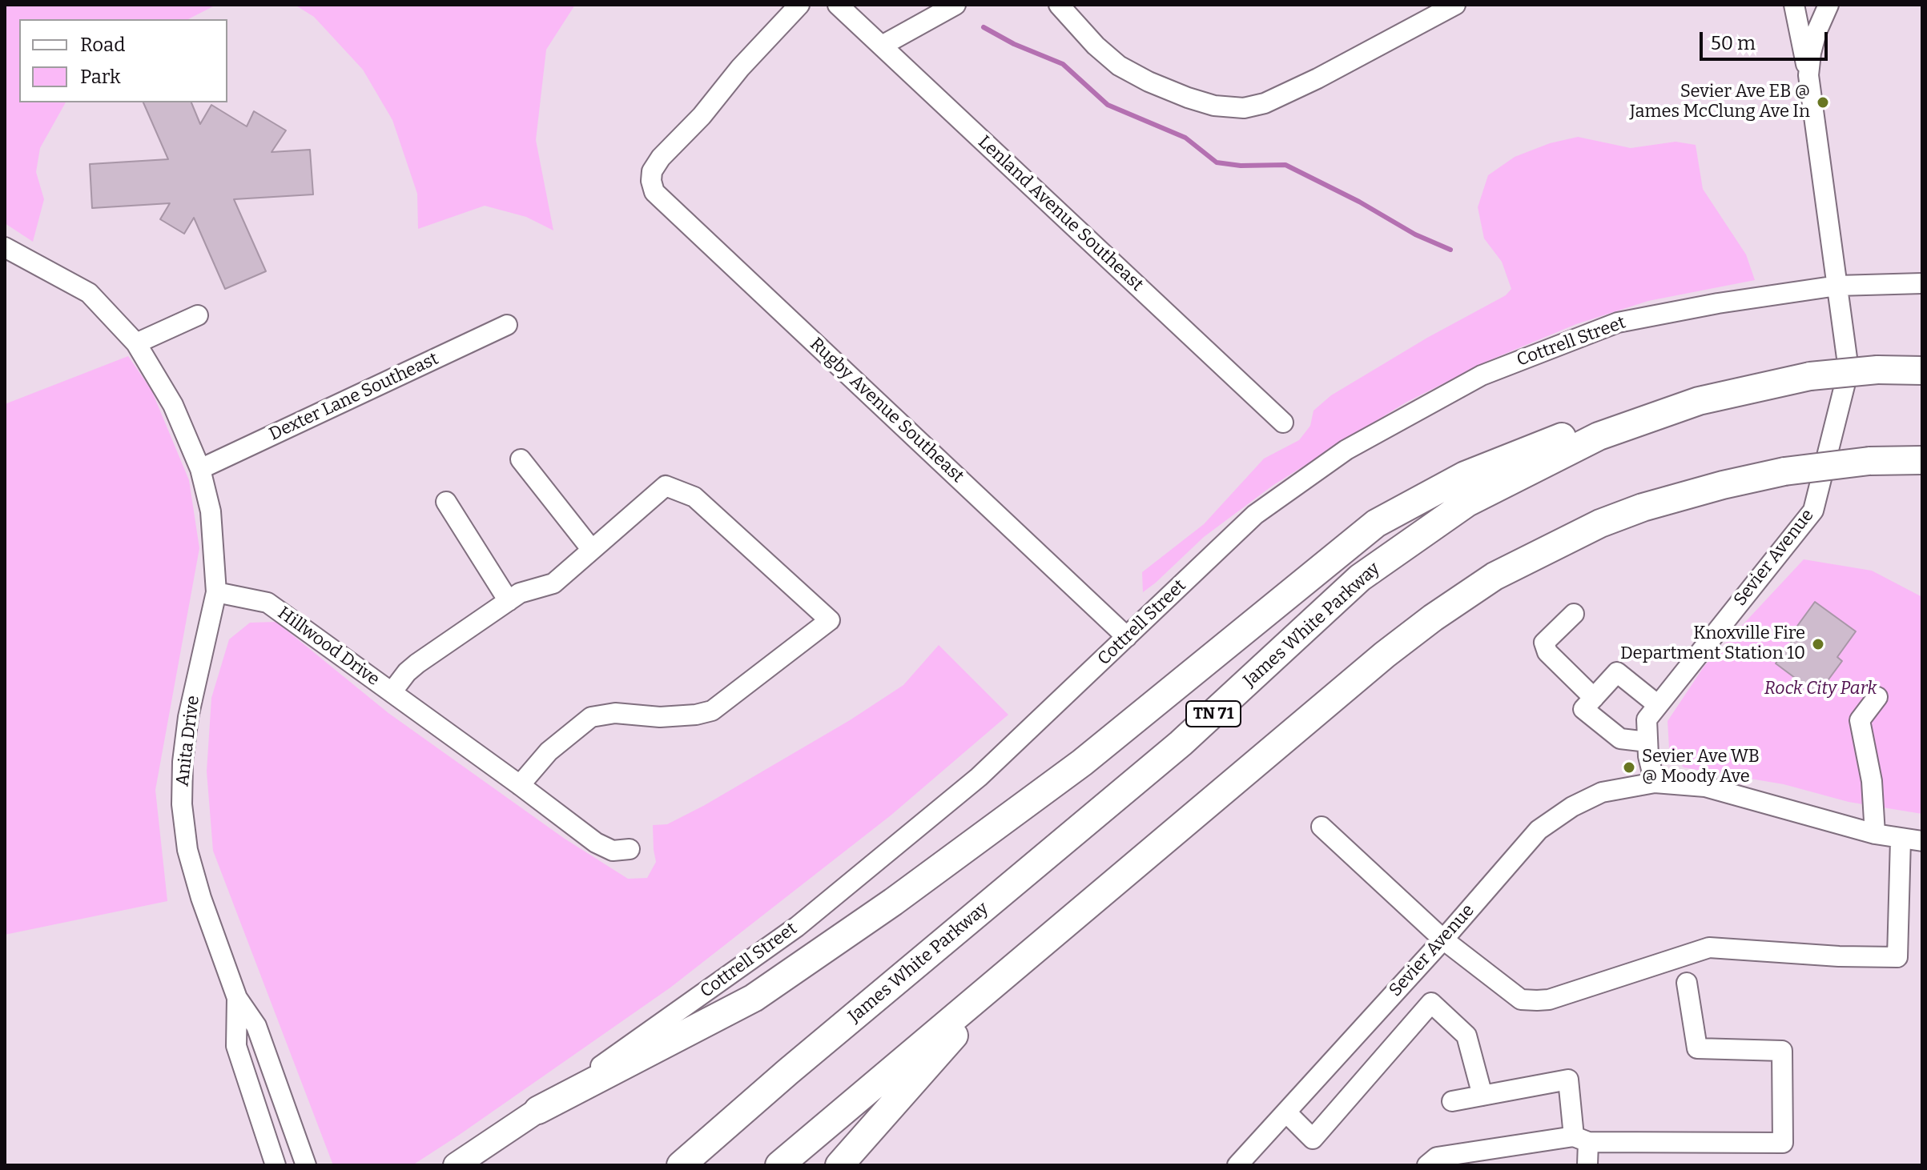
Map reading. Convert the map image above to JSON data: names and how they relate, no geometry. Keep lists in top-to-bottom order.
{
  "streets": {
    "highway": ["James White Parkway", "TN 71"],
    "main road": ["Cottrell Street"],
    "street": [
      "Lenland Avenue Southeast",
      "Dexter Lane Southeast",
      "Rugby Avenue Southeast",
      "Sevier Avenue",
      "Hillwood Drive",
      "Anita Drive"
    ]
  },
  "crossings": [
    ["Cottrell Street", "Rugby Avenue Southeast"],
    ["Cottrell Street", "Sevier Avenue"],
    ["Hillwood Drive", "Anita Drive"]
  ],
  "parks": ["Rock City Park"],
  "places": ["Sevier Ave EB @ James McClung Ave In", "Knoxville Fire Department Station 10", "Sevier Ave WB @ Moody Ave"],
  "legend": ["Road", "Park"],
  "scale_bar": "50 m"
}
